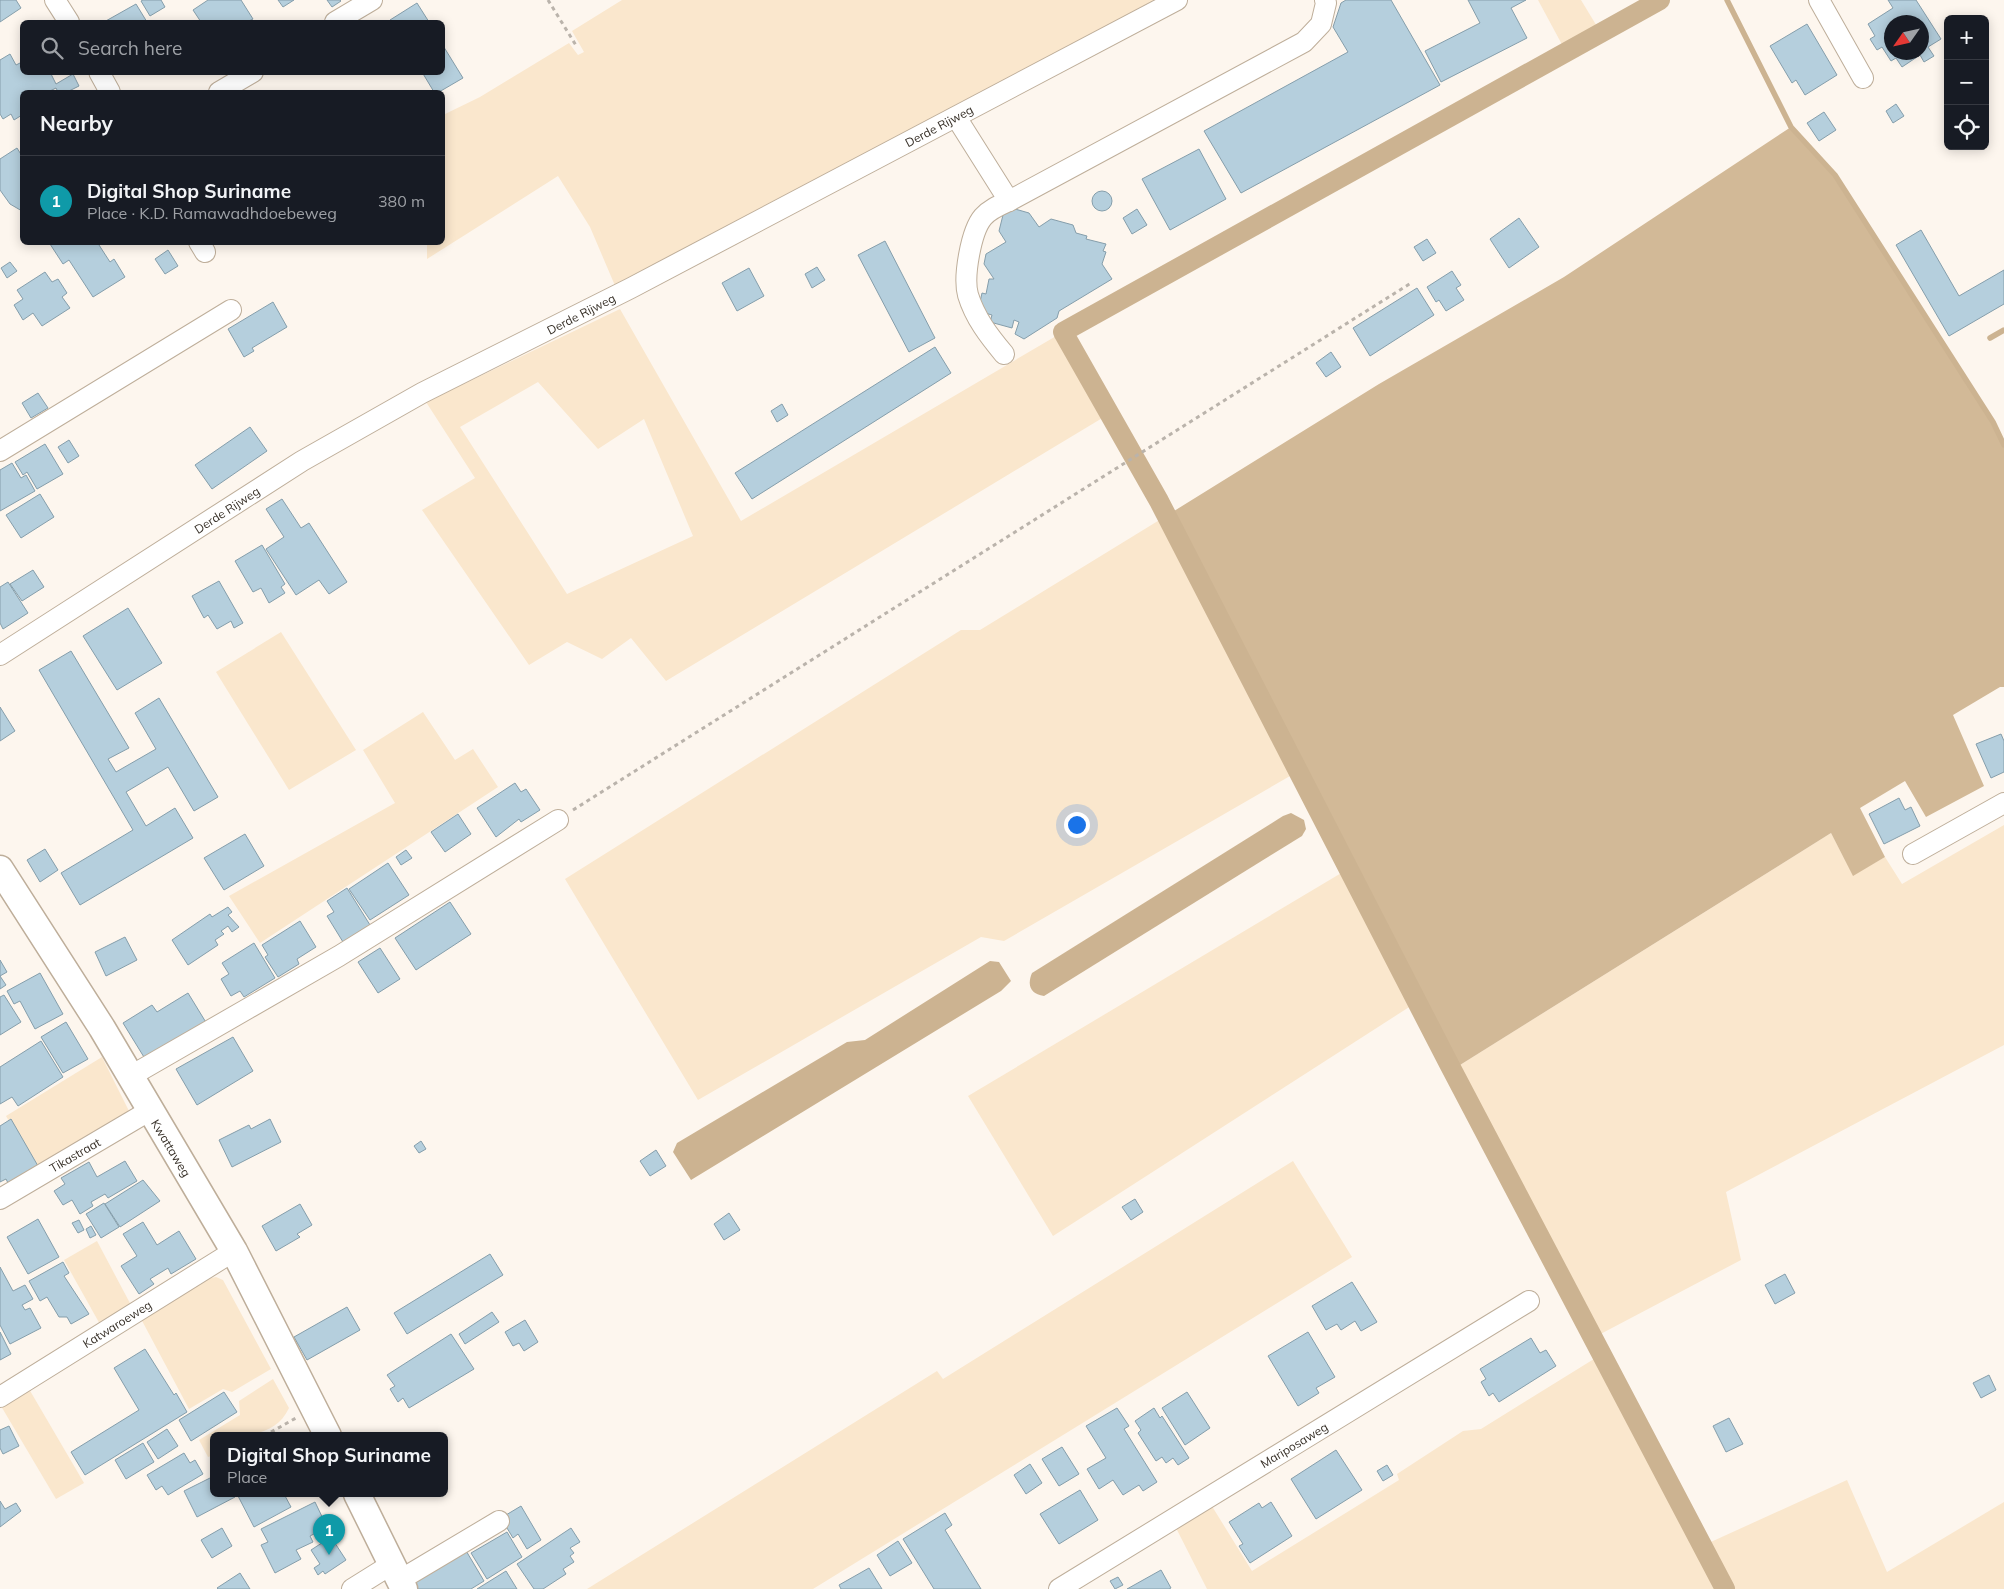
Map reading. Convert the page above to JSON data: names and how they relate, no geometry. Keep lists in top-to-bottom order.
{
  "streets": {
    "main road": ["Kwattaweg"],
    "street": [
      "Derde Rijweg",
      "Tikastraat",
      "Katwaroeweg",
      "Mariposaweg"
    ]
  },
  "crossings": [
    ["Kwattaweg", "Tikastraat"],
    ["Kwattaweg", "Katwaroeweg"]
  ],
  "north": "bottom left",
  "page": {
    "map_buttons": ["+", "−"],
    "search": "Search here",
    "heading": "Nearby",
    "list": [
      {
        "mark": "1",
        "name": "Digital Shop Suriname",
        "note": "Place · K.D. Ramawadhdoebeweg",
        "value": "380 m"
      }
    ],
    "popup": ["Digital Shop Suriname", "Place"],
    "pins": "1"
  }
}
